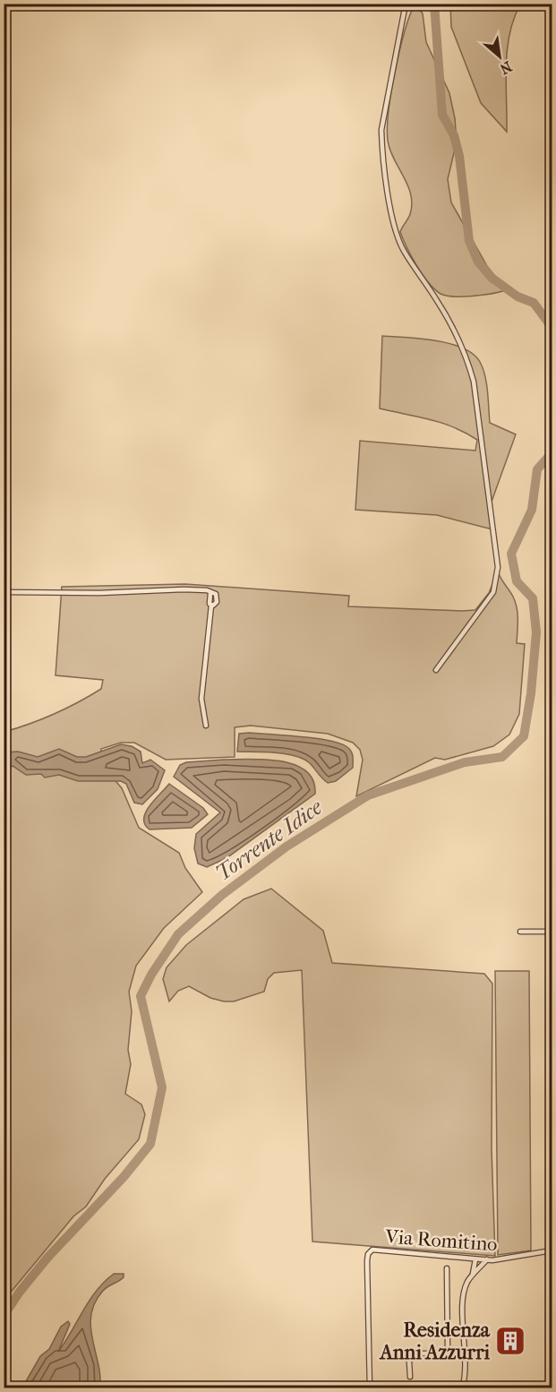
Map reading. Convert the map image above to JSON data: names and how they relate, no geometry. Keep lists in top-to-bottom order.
{
  "streets": {
    "street": ["Via Romitino"]
  },
  "water": ["Torrente Idice"],
  "places": {
    "building": ["Residenza Anni Azzurri"]
  },
  "north": "bottom right"
}
